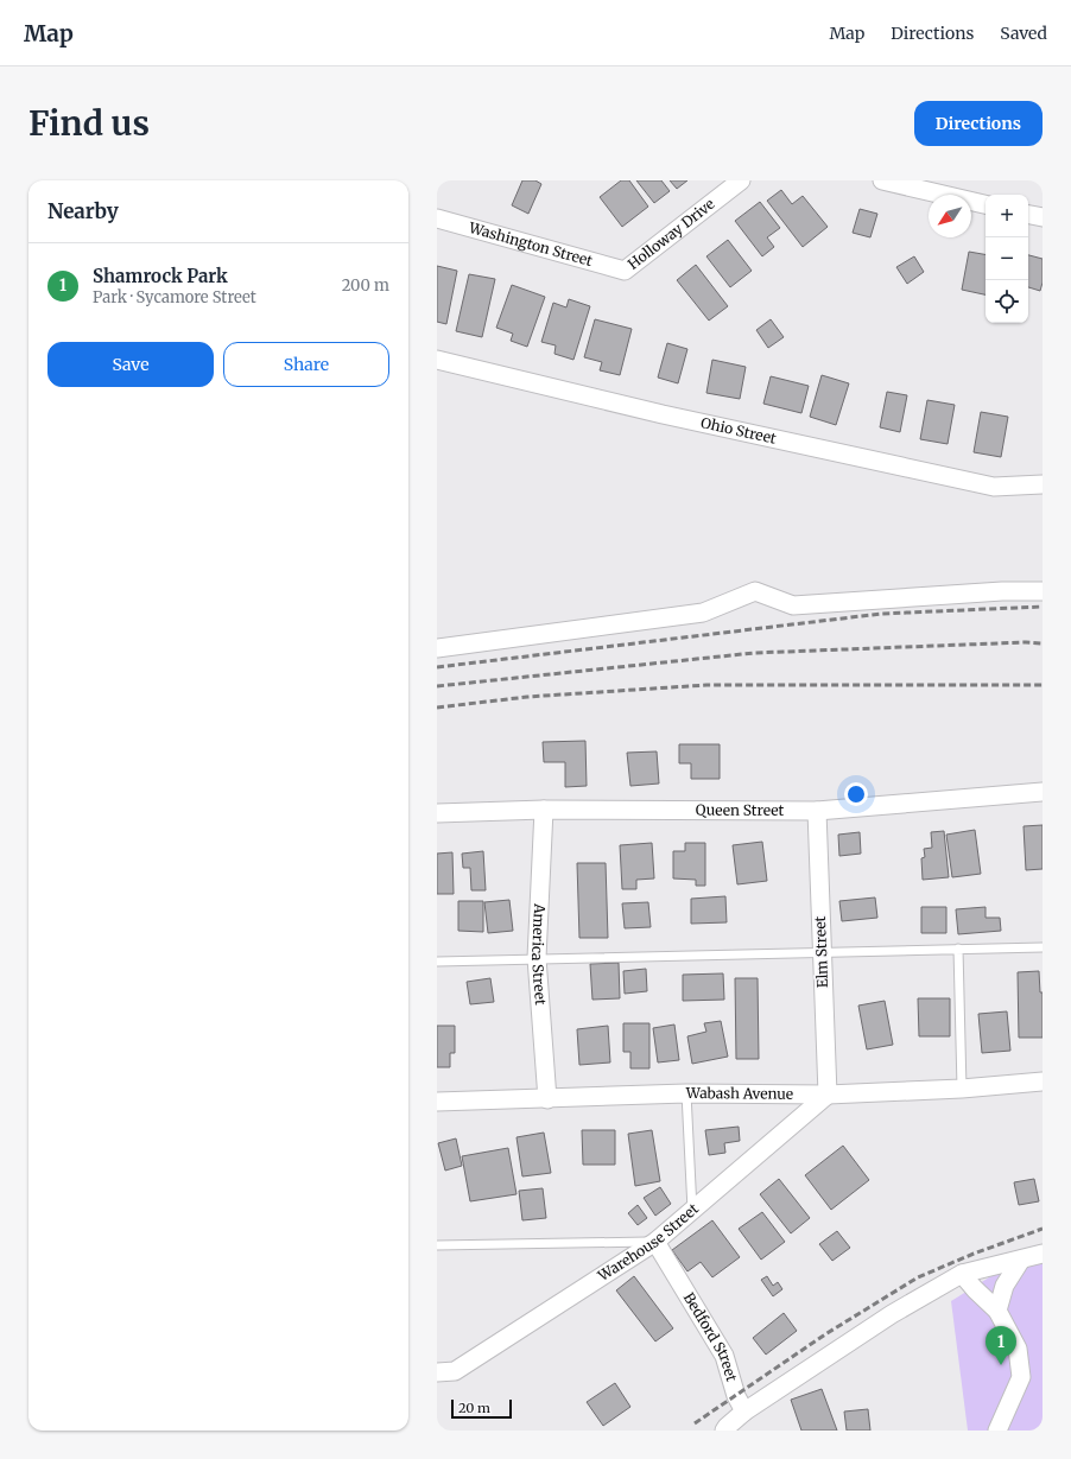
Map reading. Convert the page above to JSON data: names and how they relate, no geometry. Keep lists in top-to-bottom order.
{
  "streets": {
    "street": [
      "Holloway Drive",
      "Washington Street",
      "Ohio Street",
      "Queen Street",
      "Elm Street",
      "America Street",
      "Wabash Avenue",
      "Warehouse Street",
      "Bedford Street"
    ]
  },
  "crossings": [
    ["Holloway Drive", "Washington Street"],
    ["Queen Street", "Elm Street"],
    ["Queen Street", "America Street"],
    ["Elm Street", "Wabash Avenue"],
    ["Elm Street", "Warehouse Street"],
    ["America Street", "Wabash Avenue"],
    ["Wabash Avenue", "Warehouse Street"],
    ["Warehouse Street", "Bedford Street"]
  ],
  "scale_bar": "20 m",
  "north": "bottom left",
  "page": {
    "header": "Map",
    "nav": ["Map", "Directions", "Saved"],
    "buttons": [
      "Directions",
      ["Save", "Share"]
    ],
    "title": "Find us",
    "heading": "Nearby",
    "map_buttons": ["+", "−"],
    "list": [
      {
        "mark": "1",
        "name": "Shamrock Park",
        "note": "Park · Sycamore Street",
        "value": "200 m"
      }
    ],
    "pins": "1",
    "scale": "20 m"
  }
}
